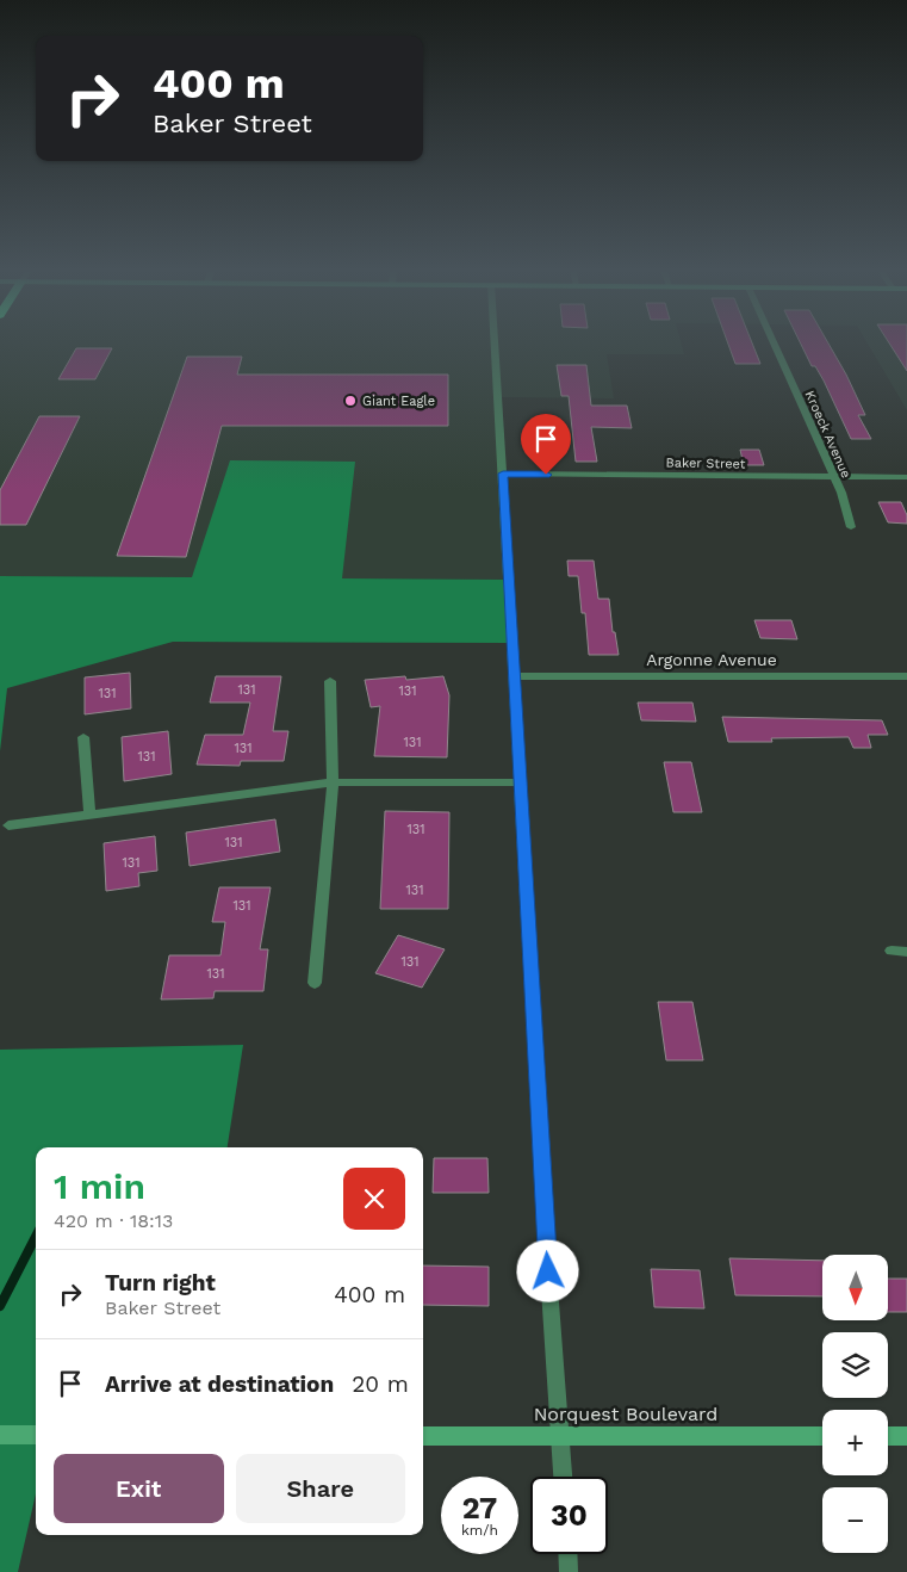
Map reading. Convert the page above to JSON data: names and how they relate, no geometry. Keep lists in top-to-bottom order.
{
  "streets": {
    "street": [
      "Kroeck Avenue",
      "Baker Street",
      "Argonne Avenue",
      "Norquest Boulevard"
    ]
  },
  "crossings": [
    ["Kroeck Avenue", "Baker Street"]
  ],
  "places": ["Giant Eagle"],
  "house_numbers": [
    "131",
    "131",
    "131",
    "131",
    "131",
    "131",
    "131",
    "131",
    "131",
    "131",
    "131",
    "131",
    "131"
  ],
  "north": "bottom",
  "page": {
    "turn": ["400 m", "Baker Street"],
    "heading": ["1 min", "420 m · 18:13"],
    "list": [
      {
        "name": "Turn right",
        "note": "Baker Street",
        "value": "400 m"
      },
      {
        "name": "Arrive at destination",
        "value": "20 m"
      }
    ],
    "map_buttons": ["+", "−"],
    "buttons": ["Exit", "Share"],
    "speed": "27 km/h",
    "limit": "30"
  }
}
